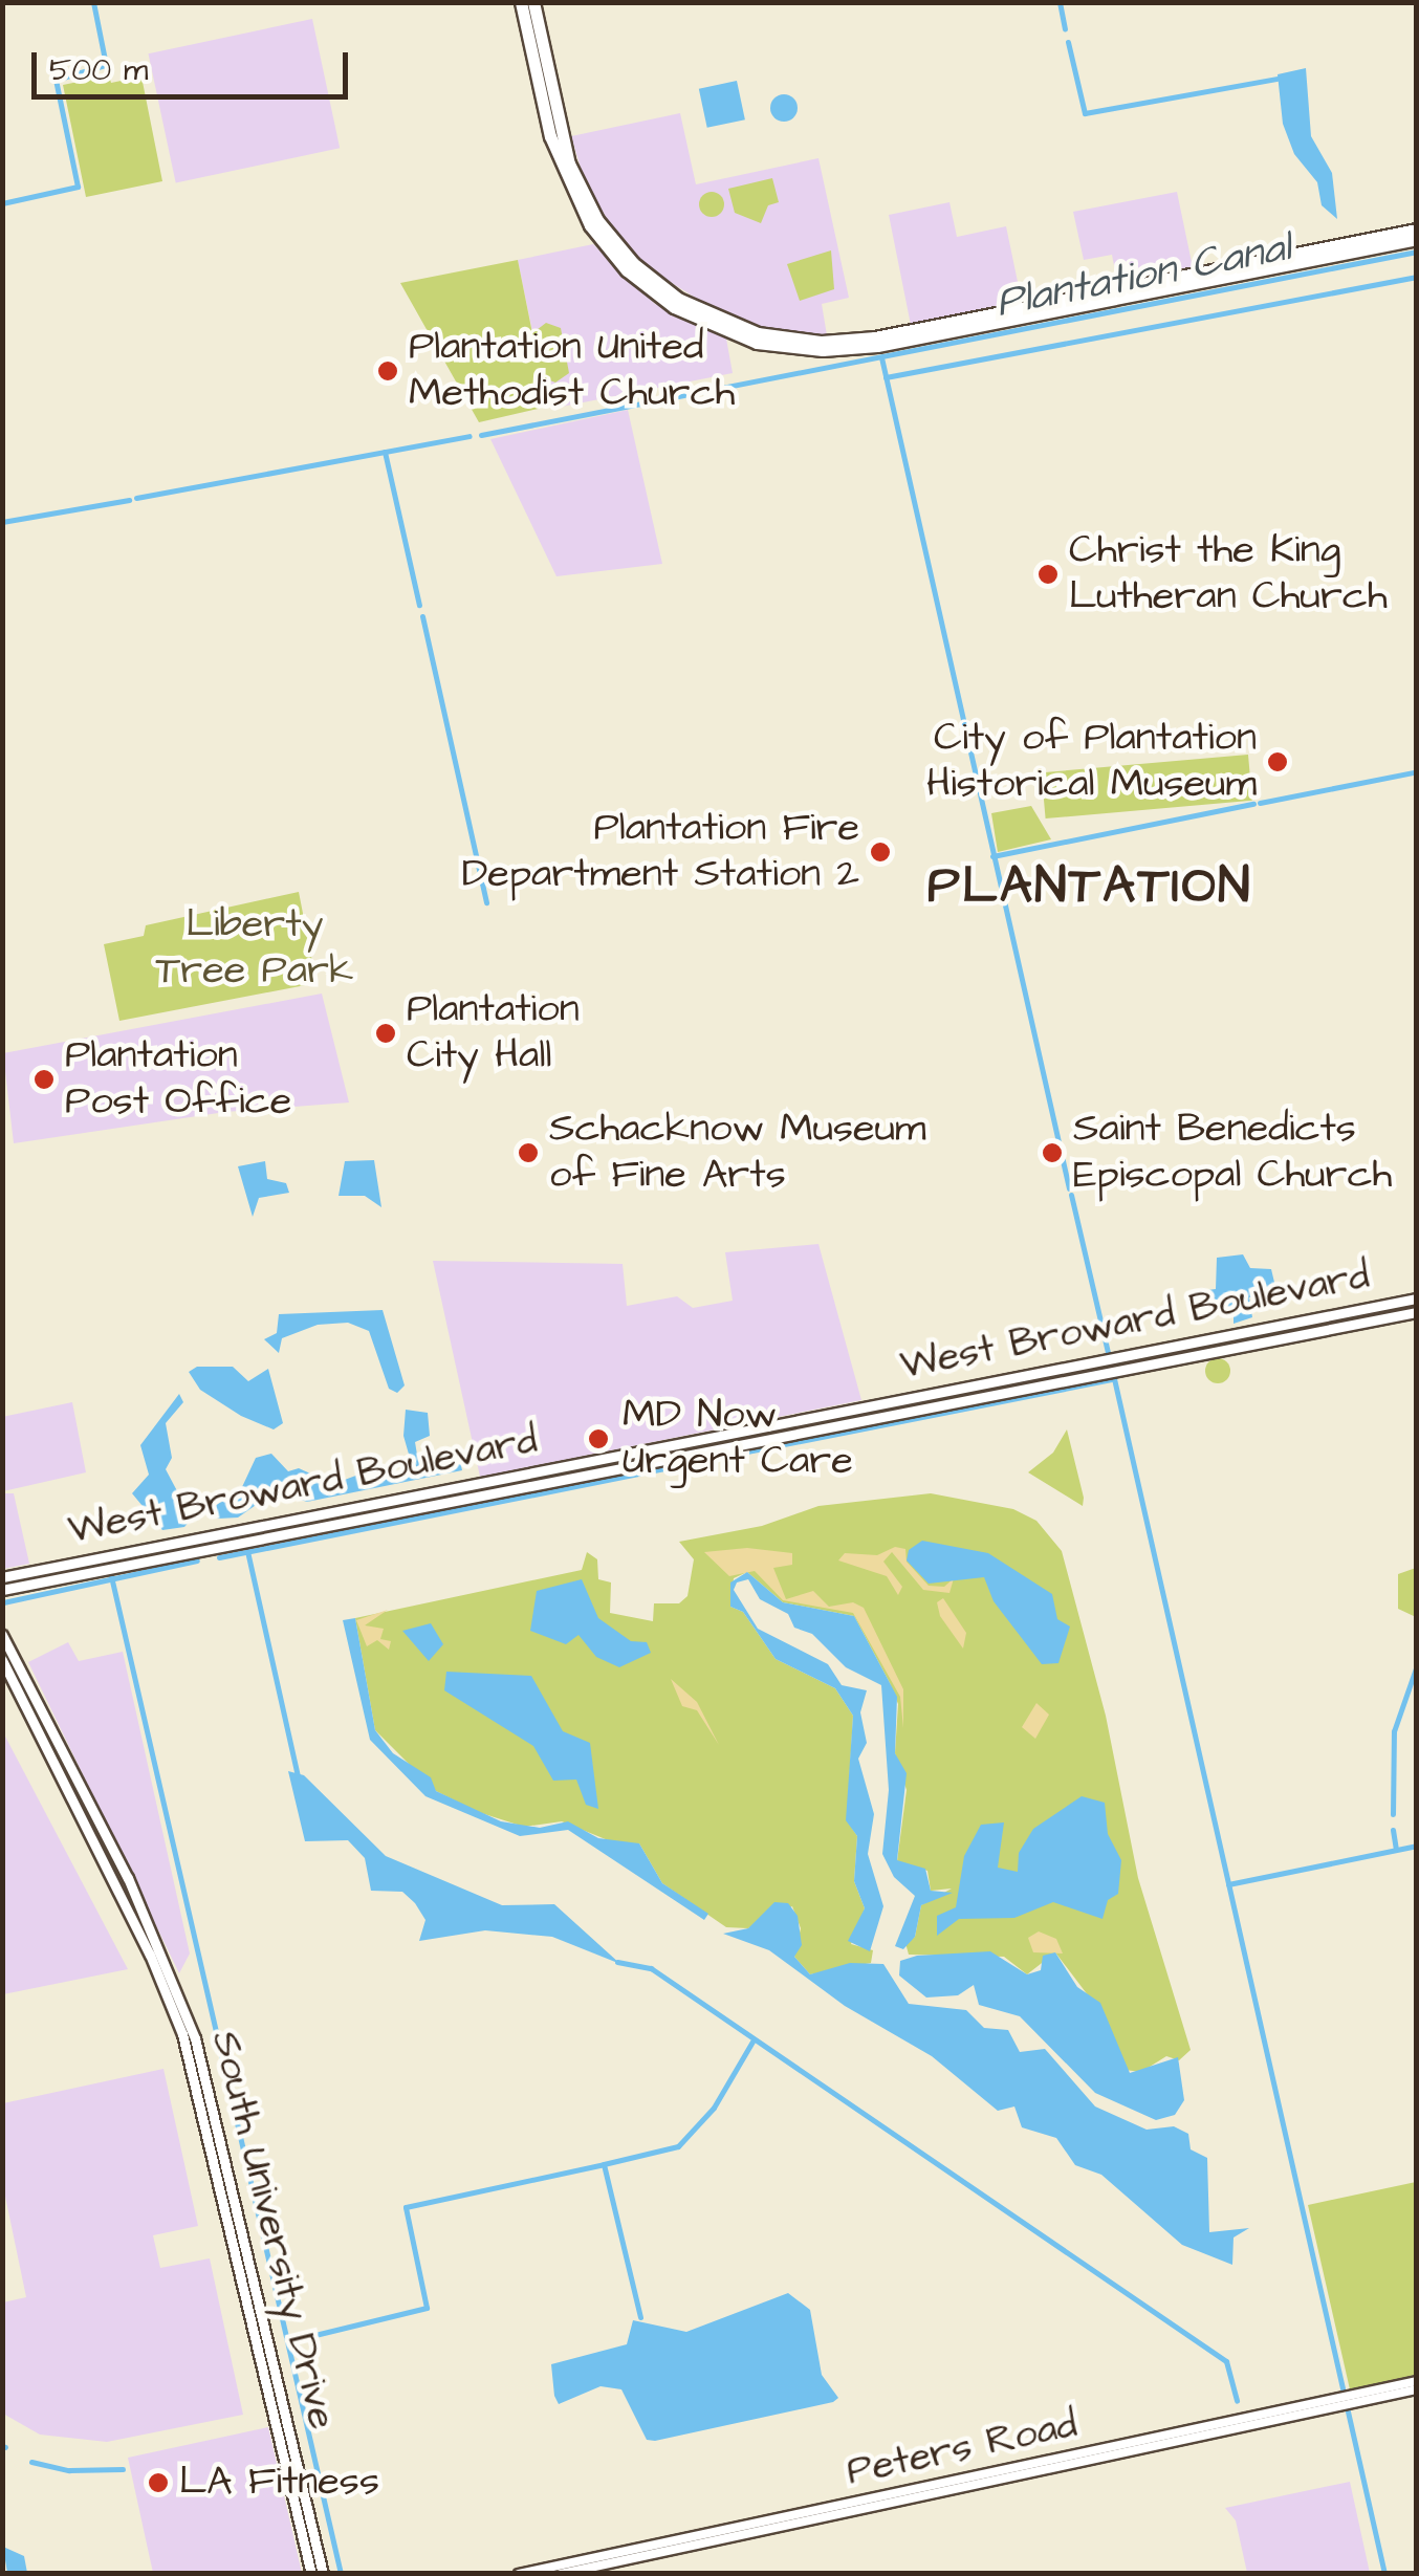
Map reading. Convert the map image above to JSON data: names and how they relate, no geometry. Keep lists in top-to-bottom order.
{
  "streets": {
    "main road": ["West Broward Boulevard", "South University Drive", "Peters Road"]
  },
  "districts": ["PLANTATION"],
  "water": ["Plantation Canal"],
  "parks": ["Liberty Tree Park"],
  "places": [
    "Plantation United Methodist Church",
    "Christ the King Lutheran Church",
    "City of Plantation Historical Museum",
    "Plantation Fire Department Station 2",
    "Plantation City Hall",
    "Plantation Post Office",
    "Schacknow Museum of Fine Arts",
    "Saint Benedicts Episcopal Church",
    "MD Now Urgent Care",
    "LA Fitness"
  ],
  "scale_bar": "500 m"
}
